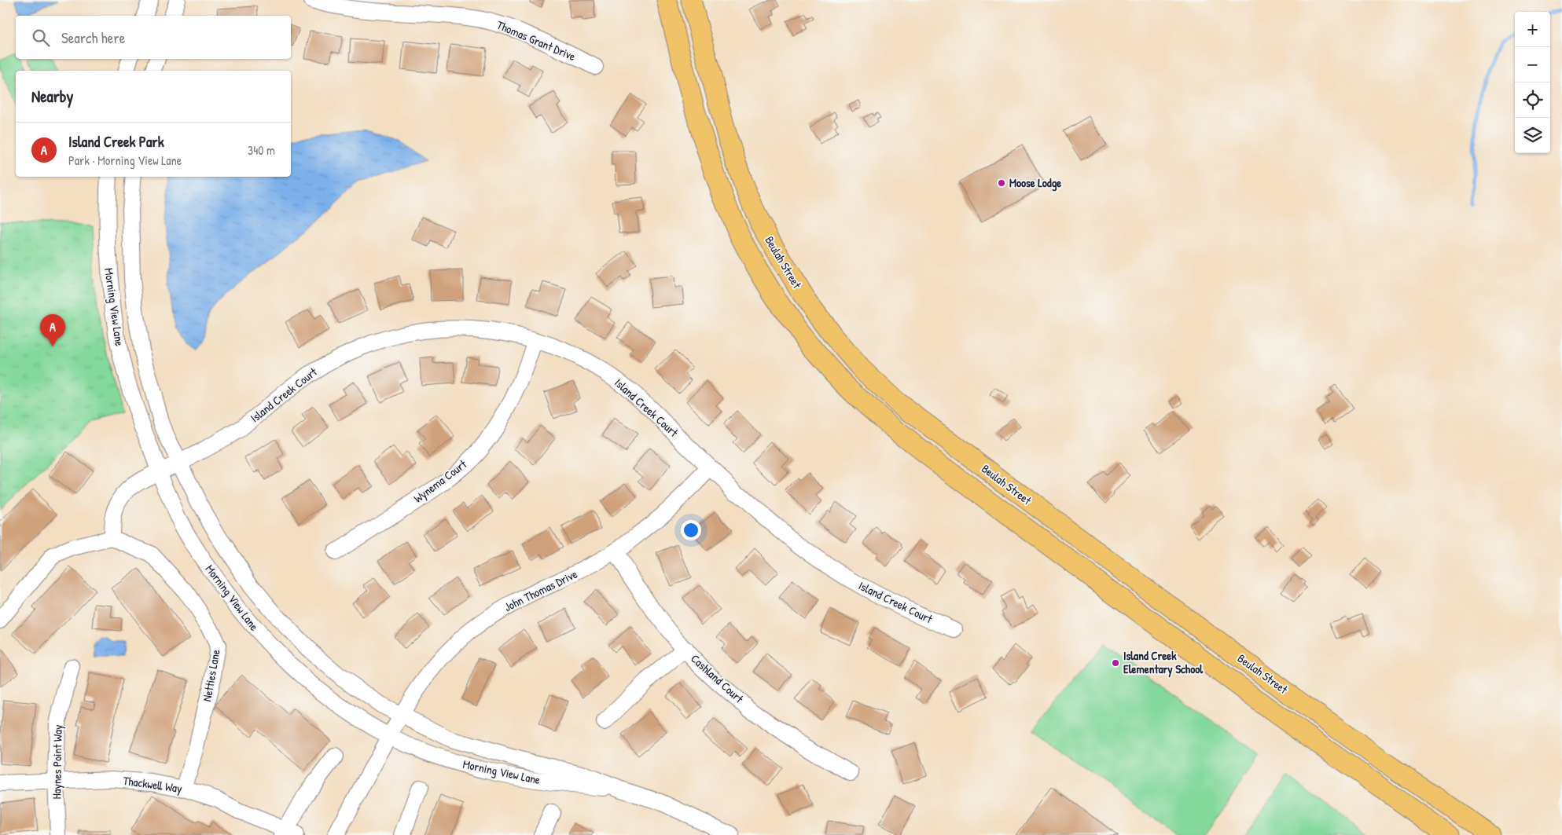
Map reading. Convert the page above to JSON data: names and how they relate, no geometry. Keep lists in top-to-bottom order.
{
  "streets": {
    "main road": ["Beulah Street"],
    "street": [
      "Thomas Grant Drive",
      "Morning View Lane",
      "Island Creek Court",
      "Wynema Court",
      "John Thomas Drive",
      "Netties Lane",
      "Cashland Court",
      "Haynes Point Way",
      "Thackwell Way"
    ]
  },
  "crossings": [
    ["Morning View Lane", "Island Creek Court"],
    ["Morning View Lane", "John Thomas Drive"],
    ["Island Creek Court", "Wynema Court"],
    ["Island Creek Court", "John Thomas Drive"],
    ["John Thomas Drive", "Cashland Court"],
    ["Netties Lane", "Thackwell Way"],
    ["Haynes Point Way", "Thackwell Way"]
  ],
  "places": ["Moose Lodge", "Island Creek Elementary School"],
  "page": {
    "map_buttons": ["+", "−"],
    "search": "Search here",
    "heading": "Nearby",
    "list": [
      {
        "mark": "A",
        "name": "Island Creek Park",
        "note": "Park · Morning View Lane",
        "value": "340 m"
      }
    ],
    "pins": "A"
  }
}
